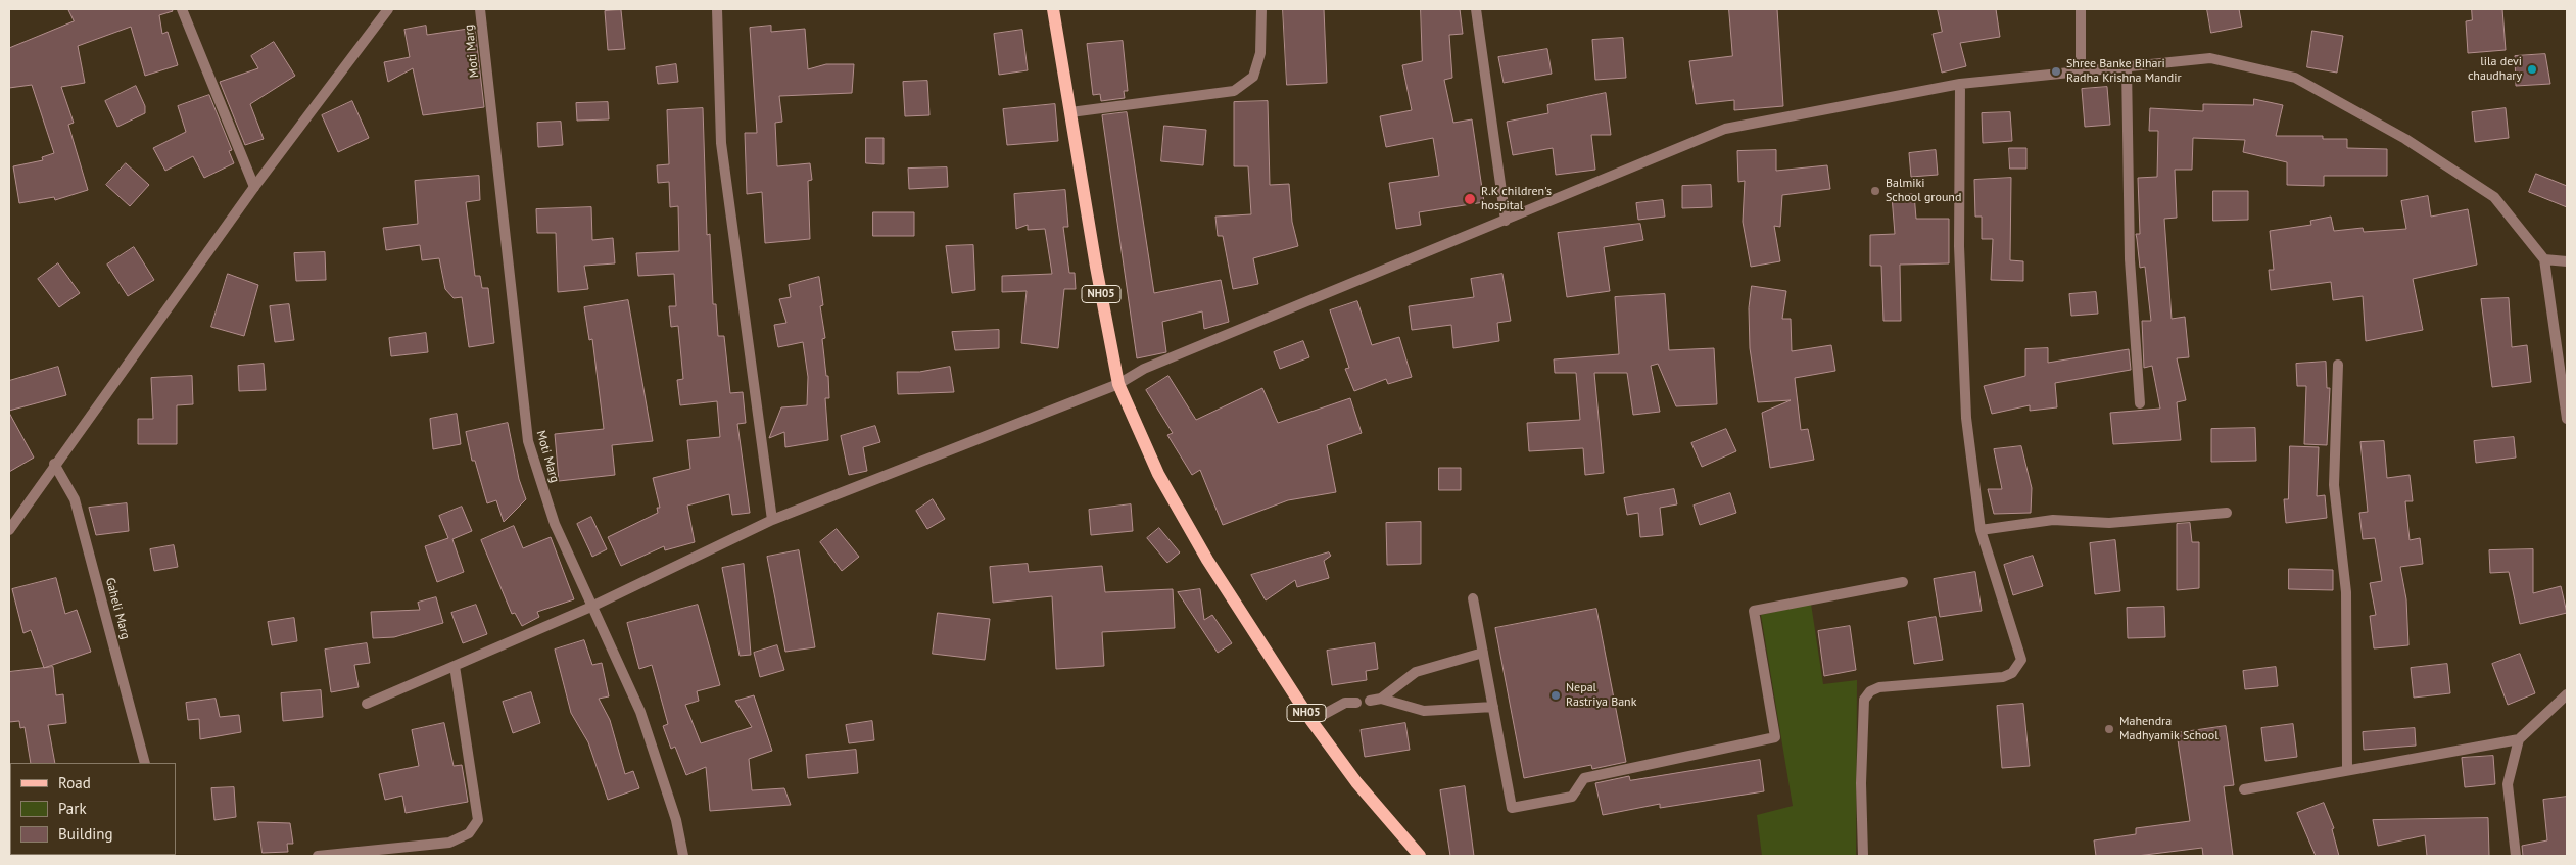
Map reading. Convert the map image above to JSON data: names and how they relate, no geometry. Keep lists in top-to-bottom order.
{
  "streets": {
    "main road": ["NH05"],
    "street": ["Moti Marg", "Gaheli Marg"]
  },
  "places": [
    "lila devi chaudhary",
    "Shree Banke Bihari Radha Krishna Mandir",
    "Balmiki School ground",
    "R.K children's hospital",
    "Nepal Rastriya Bank",
    "Mahendra Madhyamik School"
  ],
  "legend": ["Road", "Park", "Building"]
}
